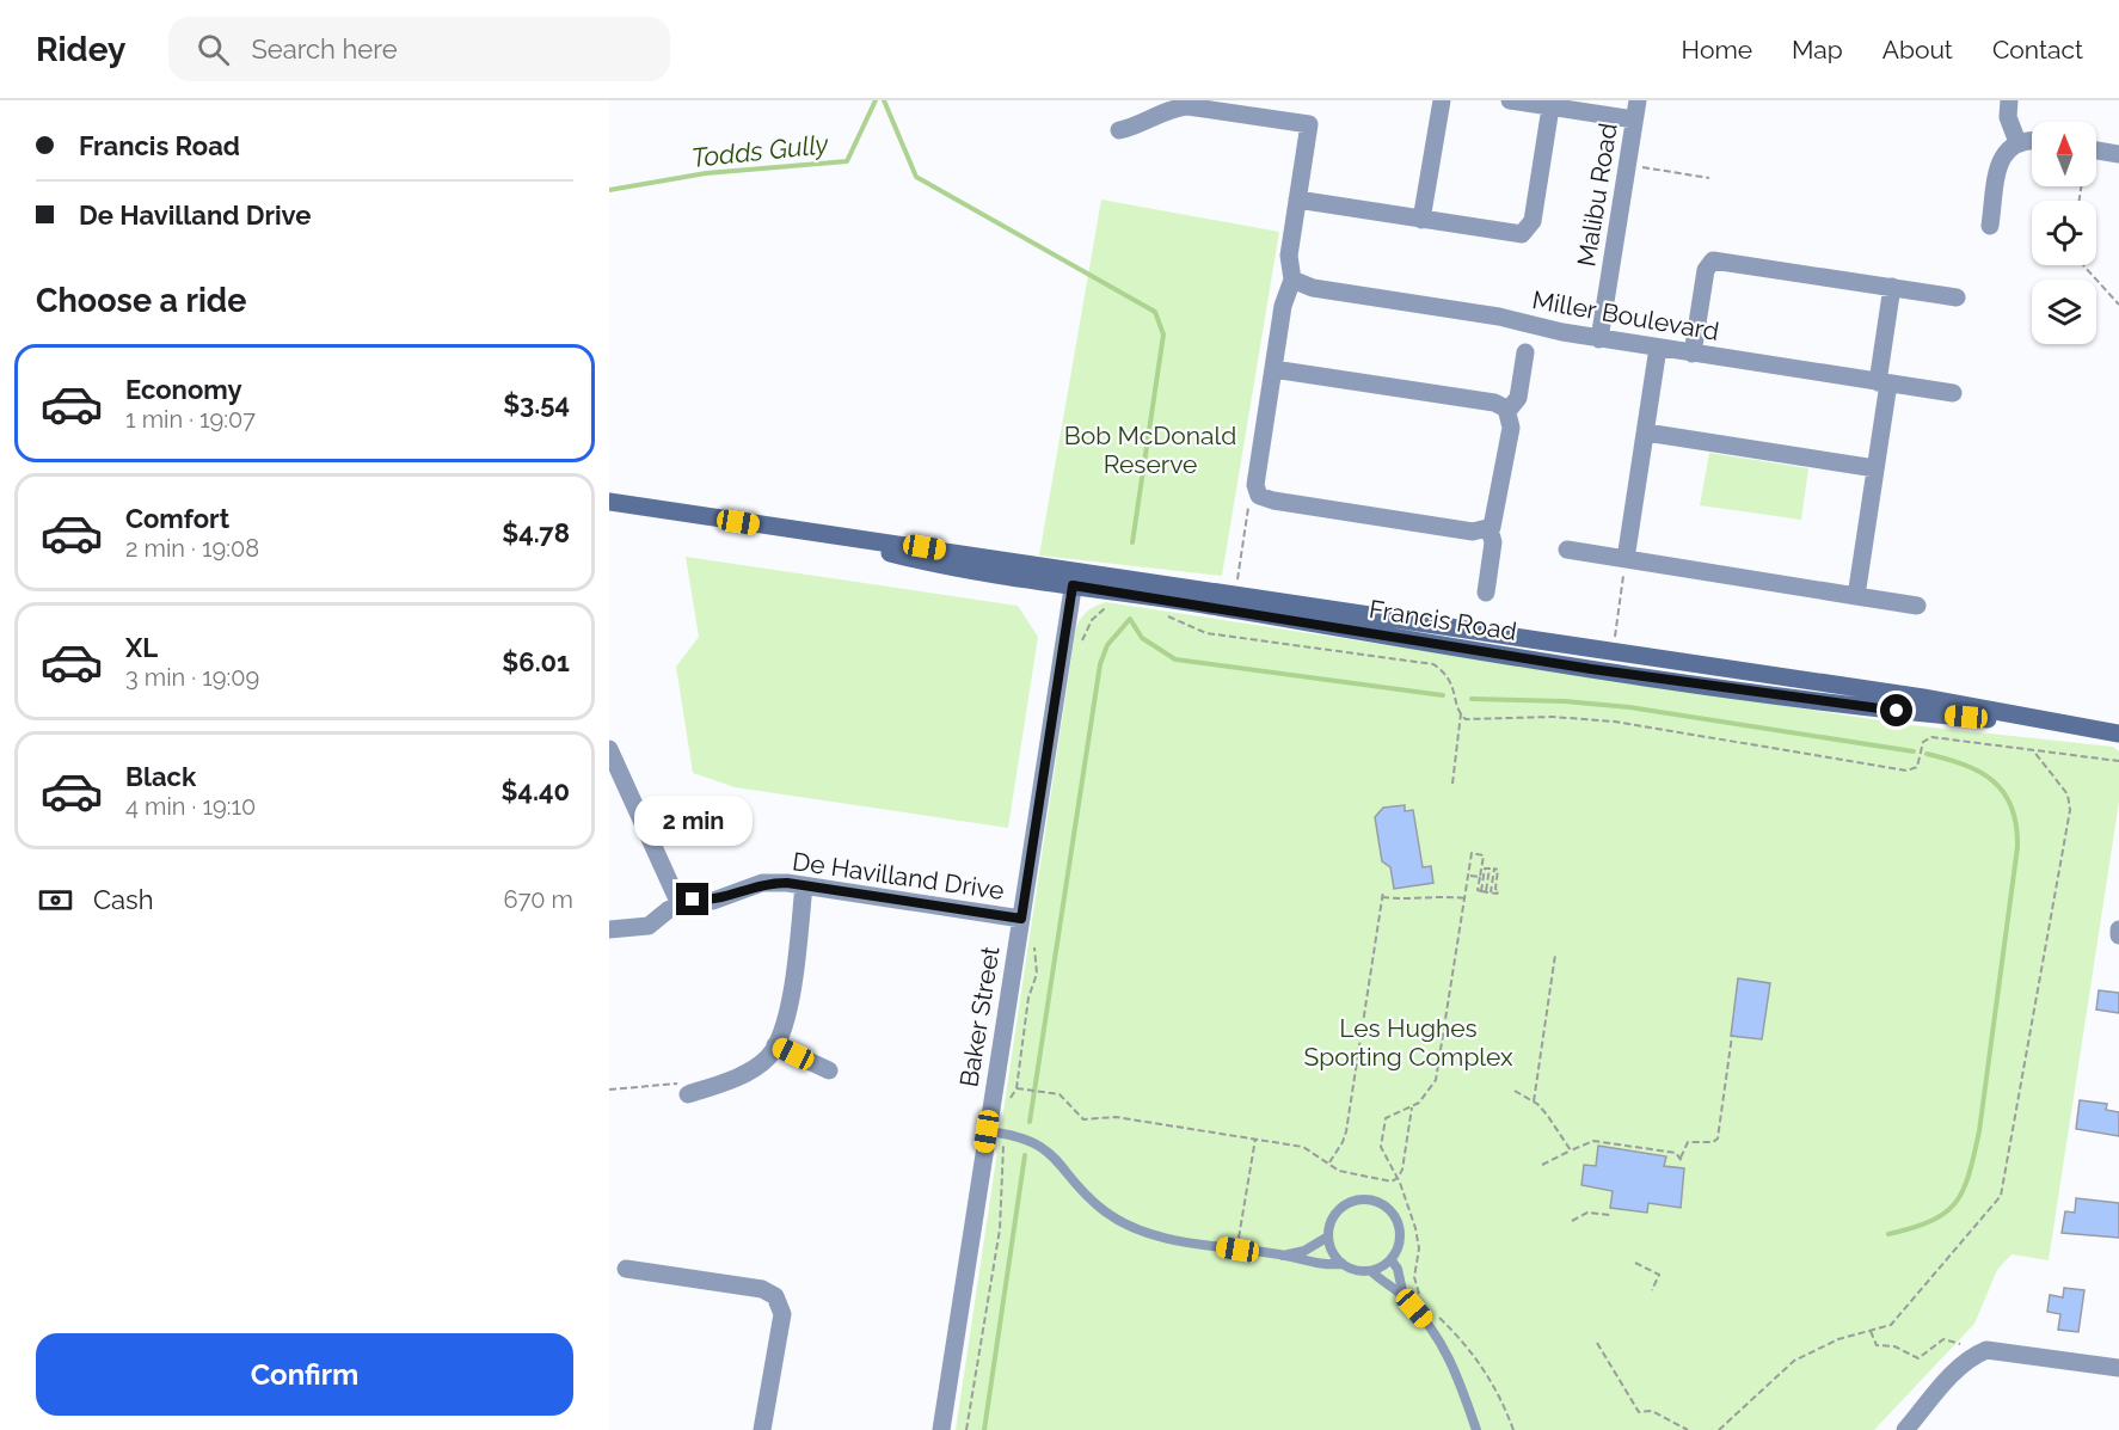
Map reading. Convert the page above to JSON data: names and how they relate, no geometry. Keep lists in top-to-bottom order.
{
  "streets": {
    "main road": ["Francis Road"],
    "street": [
      "Malibu Road",
      "Miller Boulevard",
      "De Havilland Drive",
      "Baker Street"
    ]
  },
  "crossings": [
    ["Malibu Road", "Miller Boulevard"],
    ["Francis Road", "Baker Street"],
    ["De Havilland Drive", "Baker Street"]
  ],
  "water": ["Todds Gully"],
  "parks": ["Bob McDonald Reserve", "Les Hughes Sporting Complex"],
  "north": "top",
  "page": {
    "header": "Ridey",
    "search": "Search here",
    "nav": [
      "Home",
      "Map",
      "About",
      "Contact"
    ],
    "banner": ["Francis Road", "De Havilland Drive"],
    "heading": "Choose a ride",
    "list": [
      {
        "name": "Economy",
        "note": "1 min · 19:07",
        "value": "$3.54"
      },
      {
        "name": "Comfort",
        "note": "2 min · 19:08",
        "value": "$4.78"
      },
      {
        "name": "XL",
        "note": "3 min · 19:09",
        "value": "$6.01"
      },
      {
        "name": "Black",
        "note": "4 min · 19:10",
        "value": "$4.40"
      }
    ],
    "bubble": "2 min",
    "pay": ["Cash", "670 m"],
    "buttons": "Confirm"
  }
}
